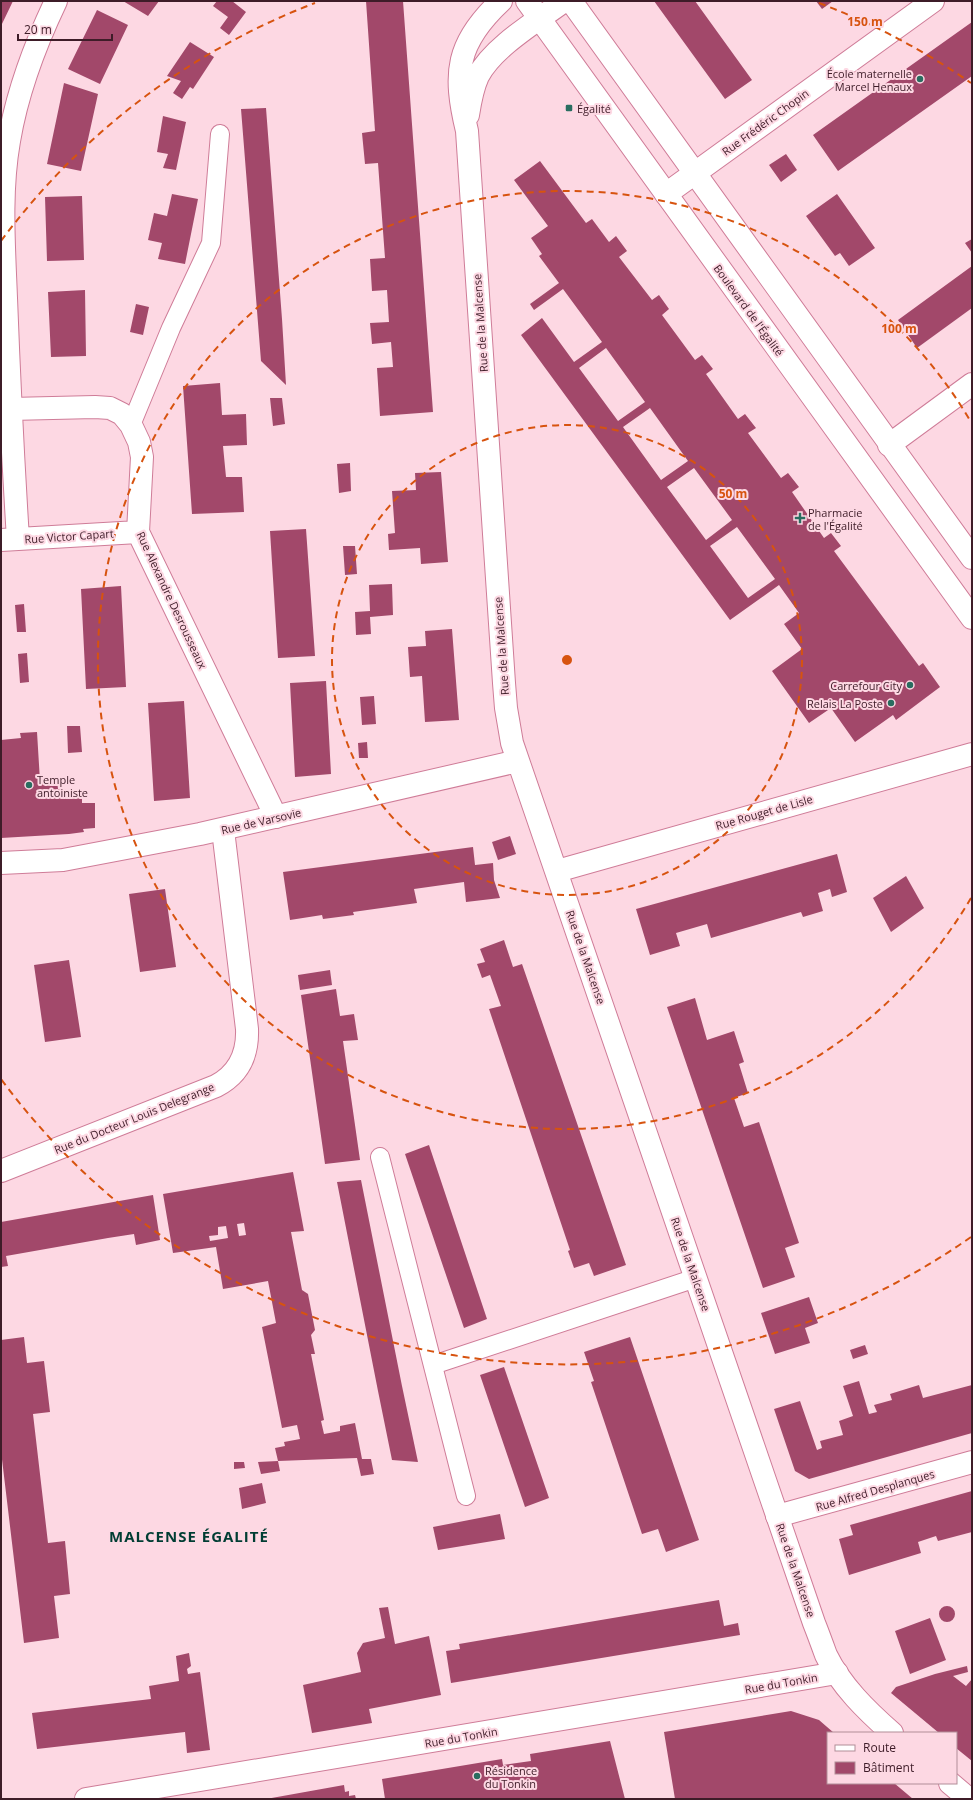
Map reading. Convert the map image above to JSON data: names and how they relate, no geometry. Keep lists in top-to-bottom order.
{
  "streets": {
    "street": [
      "Rue Frédéric Chopin",
      "Boulevard de l'Égalité",
      "Rue de la Malcense",
      "Rue Victor Capart",
      "Rue Alexandre Desrousseaux",
      "Rue Rouget de Lisle",
      "Rue de Varsovie",
      "Rue du Docteur Louis Delegrange",
      "Rue Alfred Desplanques",
      "Rue du Tonkin"
    ]
  },
  "crossings": [
    ["Rue Frédéric Chopin", "Boulevard de l'Égalité"],
    ["Boulevard de l'Égalité", "Rue de la Malcense"],
    ["Rue de la Malcense", "Rue Rouget de Lisle"],
    ["Rue de la Malcense", "Rue de Varsovie"],
    ["Rue de la Malcense", "Rue Alfred Desplanques"],
    ["Rue de la Malcense", "Rue du Tonkin"],
    ["Rue Victor Capart", "Rue Alexandre Desrousseaux"],
    ["Rue Alexandre Desrousseaux", "Rue de Varsovie"],
    ["Rue de Varsovie", "Rue du Docteur Louis Delegrange"]
  ],
  "districts": ["MALCENSE ÉGALITÉ"],
  "places": {
    "other": [
      "École maternelle Marcel Henaux",
      "Carrefour City",
      "Relais La Poste",
      "Temple antoiniste",
      "Résidence du Tonkin"
    ],
    "transit": ["Égalité"],
    "health": ["Pharmacie de l'Égalité"]
  },
  "legend": ["Route", "Bâtiment"],
  "scale_bar": "20 m",
  "rings": ["150 m", "100 m", "50 m"]
}
